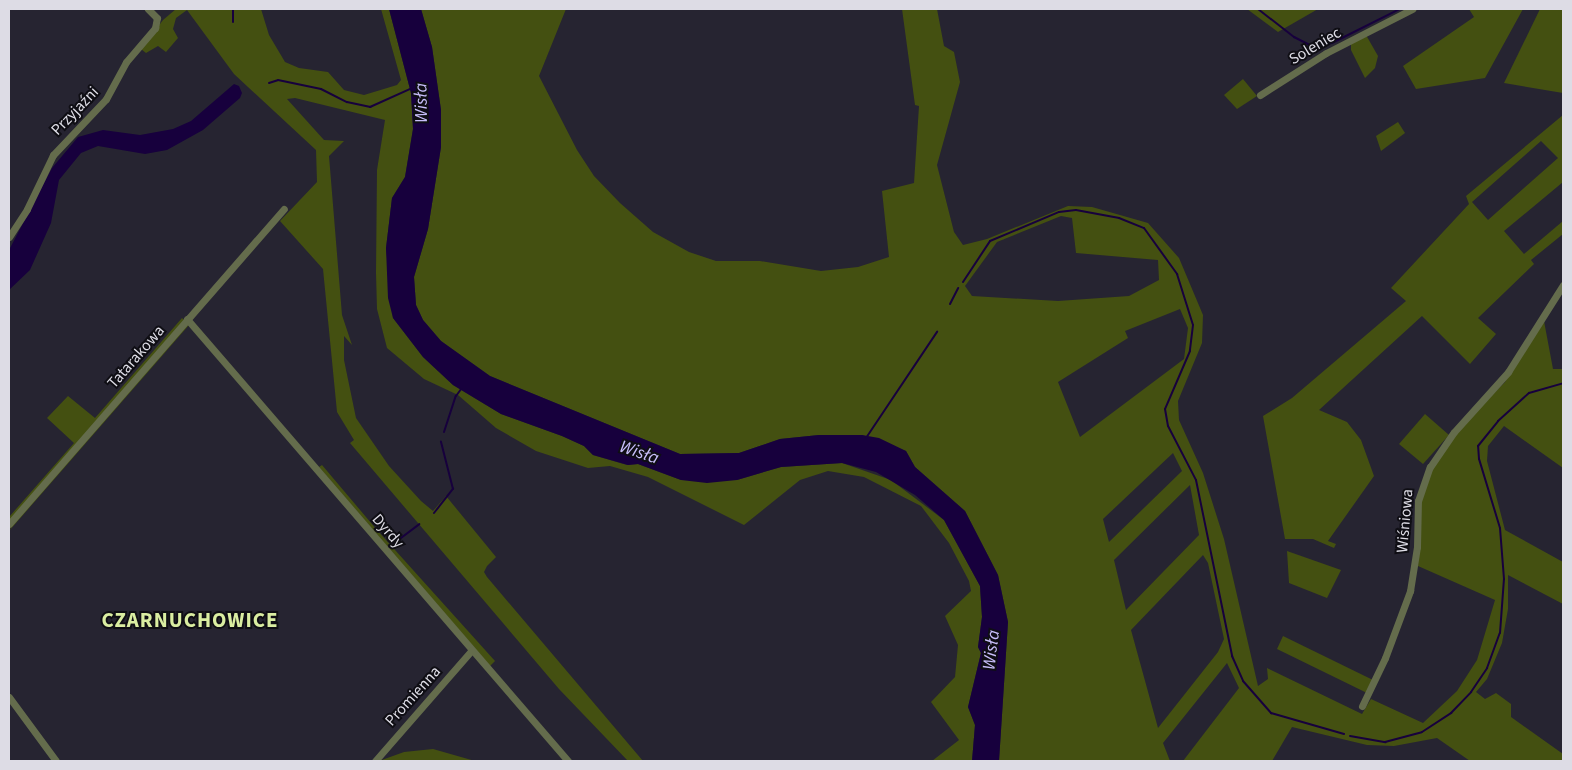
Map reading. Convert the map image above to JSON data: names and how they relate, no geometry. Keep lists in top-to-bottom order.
{
  "streets": {
    "street": [
      "Soleniec",
      "Przyjaźni",
      "Tatarakowa",
      "Wiśniowa",
      "Dyrdy",
      "Promienna"
    ]
  },
  "crossings": [
    ["Tatarakowa", "Dyrdy"],
    ["Dyrdy", "Promienna"]
  ],
  "districts": ["CZARNUCHOWICE"],
  "water": ["Wisła"]
}
